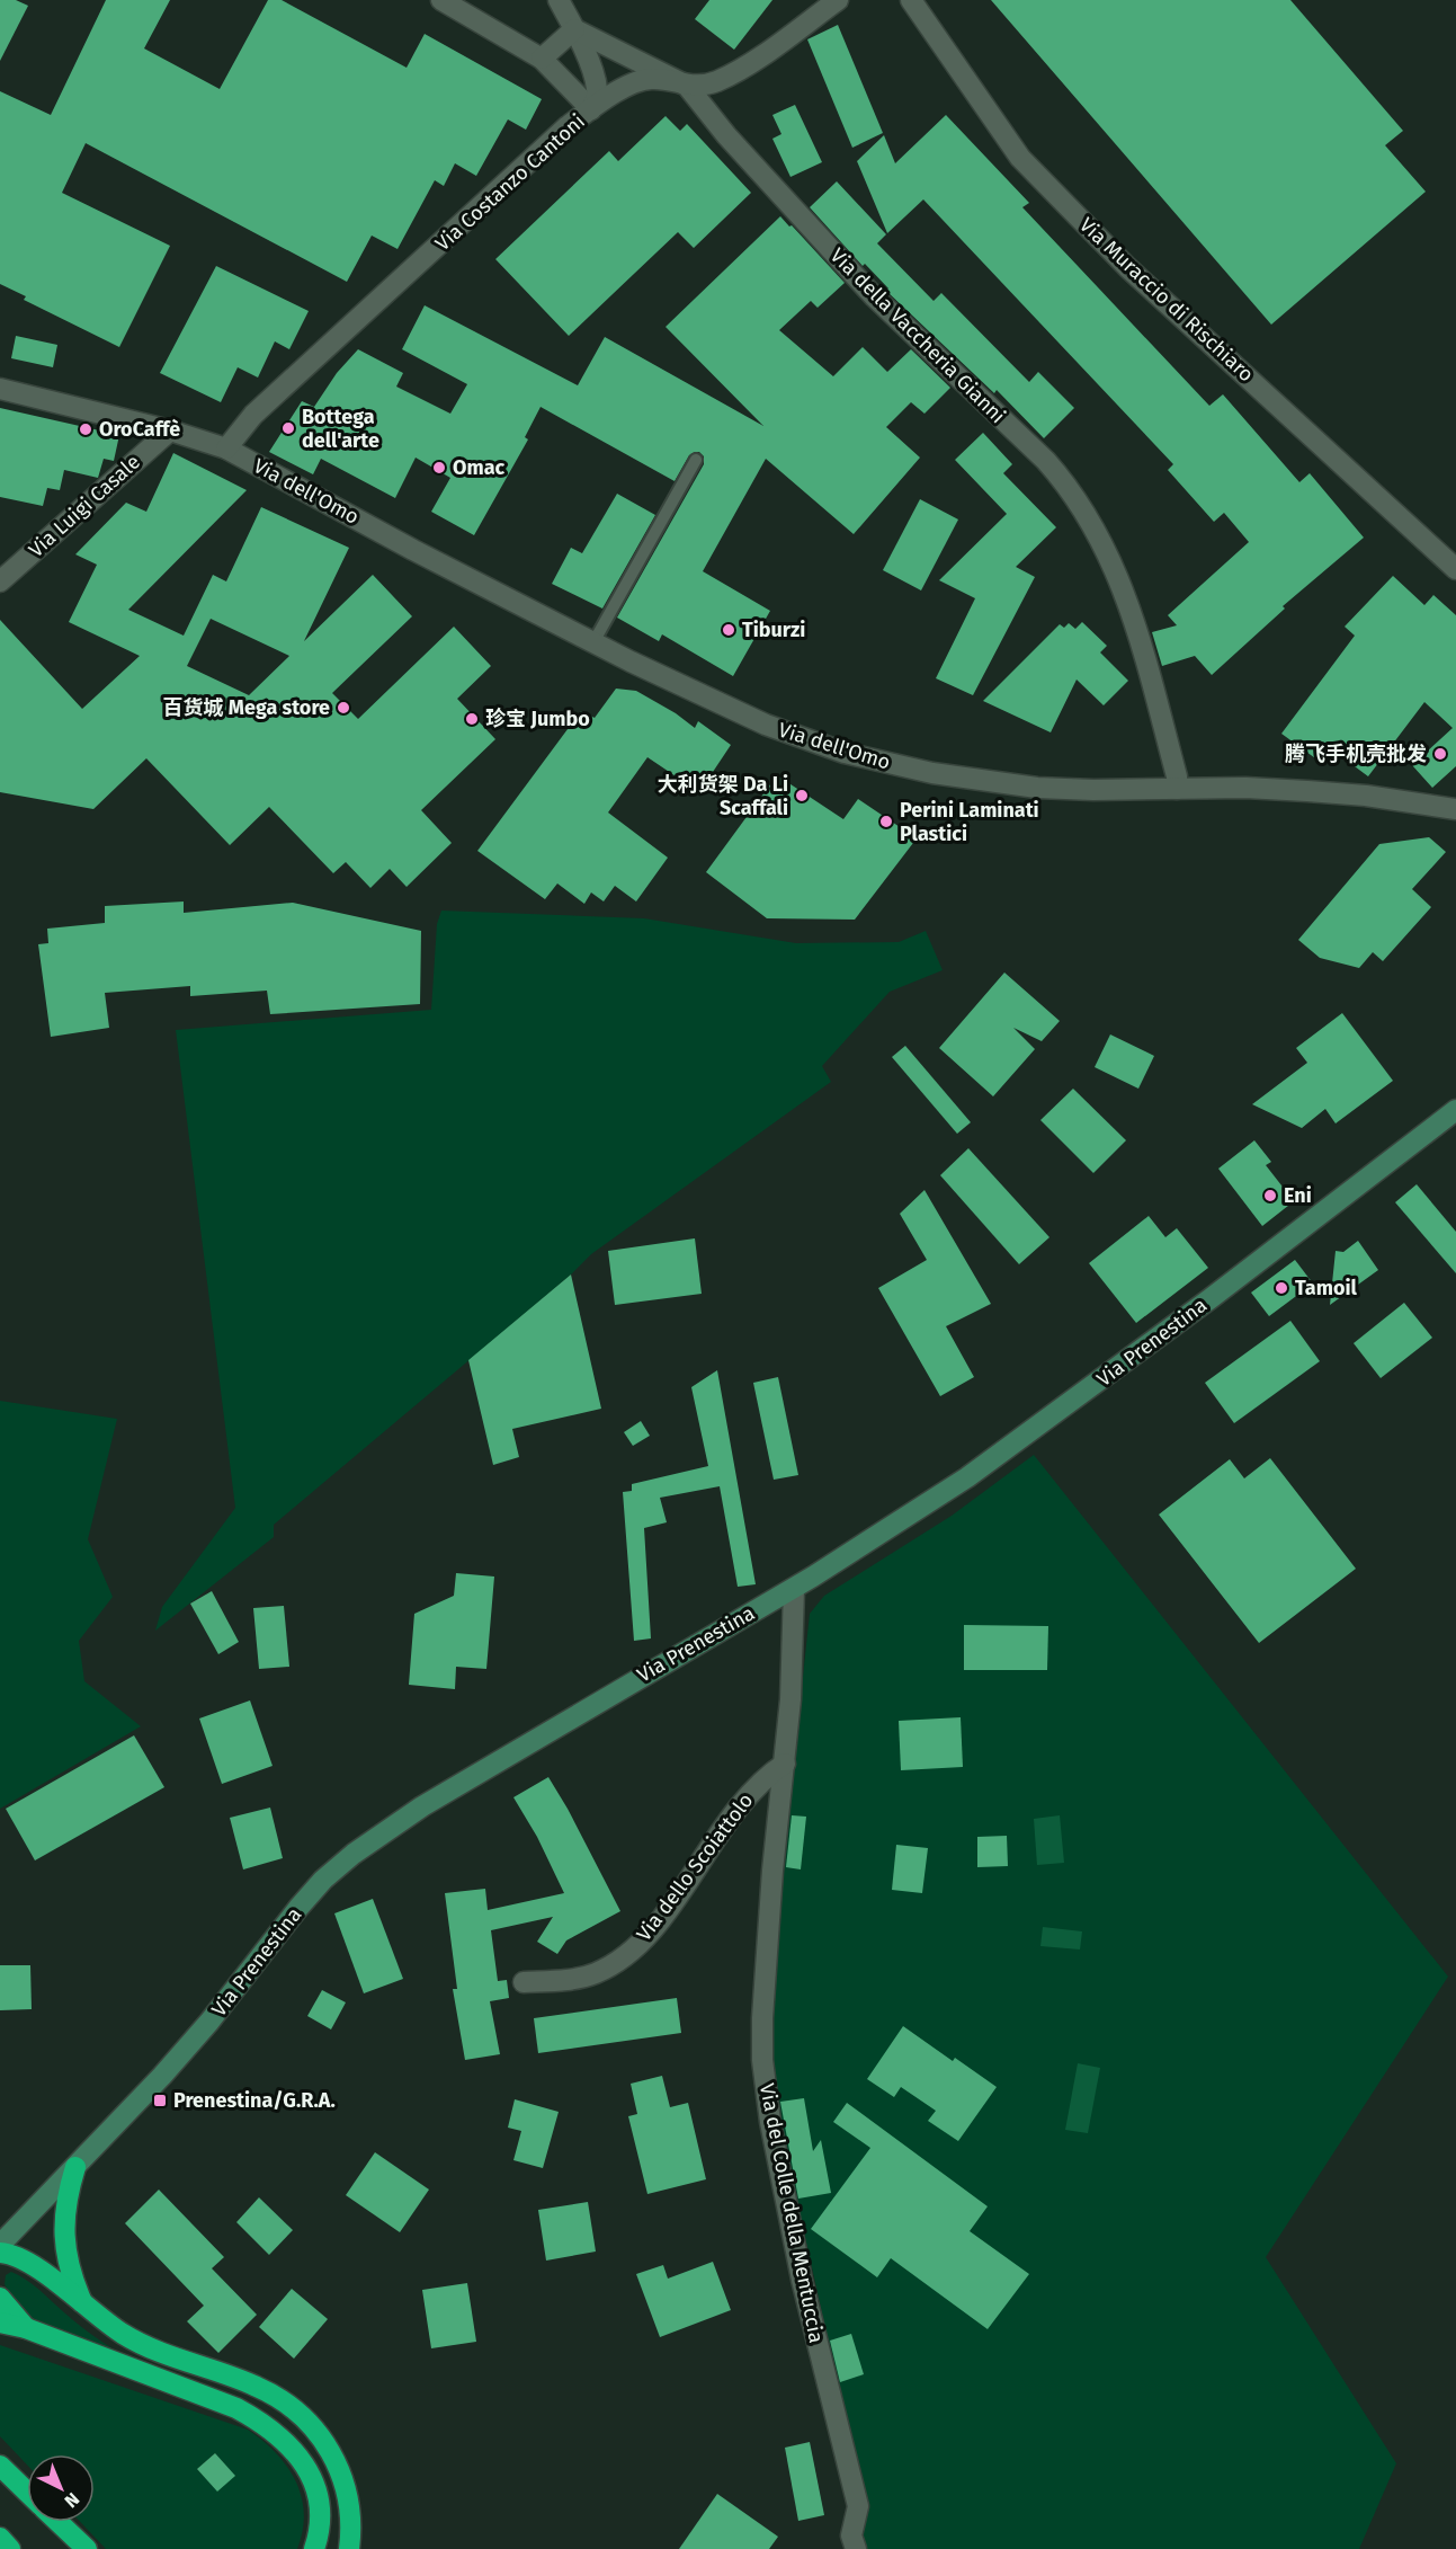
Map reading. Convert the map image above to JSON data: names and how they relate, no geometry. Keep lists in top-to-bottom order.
{
  "streets": {
    "main road": ["Via Prenestina"],
    "street": [
      "Via Costanzo Cantoni",
      "Via Muraccio di Rischiaro",
      "Via della Vaccheria Gianni",
      "Via dell'Omo",
      "Via Luigi Casale",
      "Via dello Scoiattolo",
      "Via del Colle della Mentuccia"
    ]
  },
  "crossings": [
    ["Via Costanzo Cantoni", "Via della Vaccheria Gianni"],
    ["Via Costanzo Cantoni", "Via dell'Omo"],
    ["Via della Vaccheria Gianni", "Via dell'Omo"],
    ["Via dell'Omo", "Via Luigi Casale"],
    ["Via Prenestina", "Via del Colle della Mentuccia"],
    ["Via dello Scoiattolo", "Via del Colle della Mentuccia"]
  ],
  "places": {
    "other": [
      "Bottega dell'arte",
      "OroCaffè",
      "Omac",
      "Tiburzi",
      "百货城 Mega store",
      "珍宝 Jumbo",
      "腾飞手机壳批发",
      "大利货架 Da Li Scaffali",
      "Perini Laminati Plastici",
      "Eni",
      "Tamoil"
    ],
    "transit": ["Prenestina/G.R.A."]
  },
  "north": "bottom right"
}
